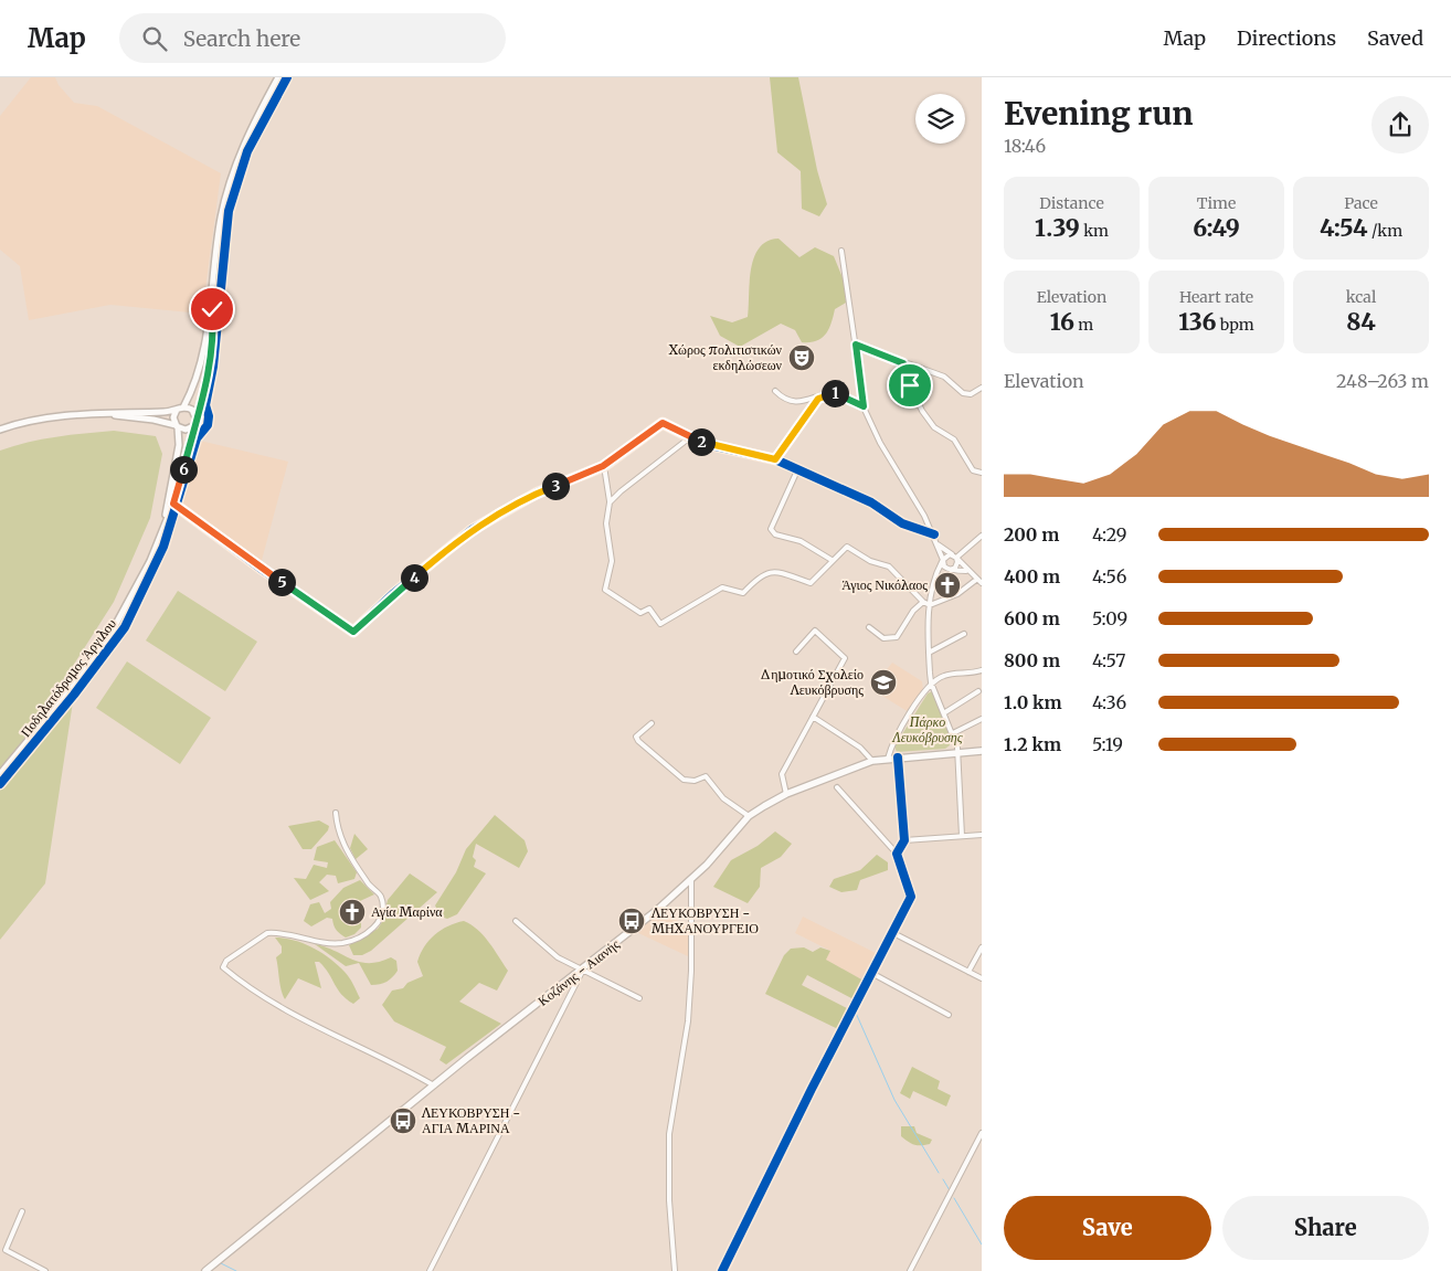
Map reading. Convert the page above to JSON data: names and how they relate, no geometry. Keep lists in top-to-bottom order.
{
  "streets": {
    "main road": ["Κοζάνης - Αιανής"],
    "cycle path": ["Ποδηλατόδρομος Άργιλου"]
  },
  "parks": ["Πάρκο Λευκόβρυσης"],
  "places": {
    "theatre": ["Χώρος πολιτιστικών εκδηλώσεων"],
    "church": ["Άγιος Νικόλαος", "Αγία Μαρίνα"],
    "school or university": ["Δημοτικό Σχολείο Λευκόβρυσης"],
    "bus stop": ["ΛΕΥΚΟΒΡΥΣΗ - ΜΗΧΑΝΟΥΡΓΕΙΟ", "ΛΕΥΚΟΒΡΥΣΗ - ΑΓΙΑ ΜΑΡΙΝΑ"]
  },
  "page": {
    "header": "Map",
    "search": "Search here",
    "nav": ["Map", "Directions", "Saved"],
    "heading": ["Evening run", "18:46"],
    "stats": [
      ["Distance", "1.39 km"],
      ["Time", "6:49"],
      ["Pace", "4:54 /km"],
      ["Elevation", "16 m"],
      ["Heart rate", "136 bpm"],
      ["kcal", "84"]
    ],
    "chart": ["Elevation", "248–263 m"],
    "pins": [
      "1",
      "2",
      "6",
      "3",
      "4",
      "5"
    ],
    "list": [
      {
        "name": "200 m",
        "note": "4:29"
      },
      {
        "name": "400 m",
        "note": "4:56"
      },
      {
        "name": "600 m",
        "note": "5:09"
      },
      {
        "name": "800 m",
        "note": "4:57"
      },
      {
        "name": "1.0 km",
        "note": "4:36"
      },
      {
        "name": "1.2 km",
        "note": "5:19"
      }
    ],
    "buttons": ["Save", "Share"]
  }
}
